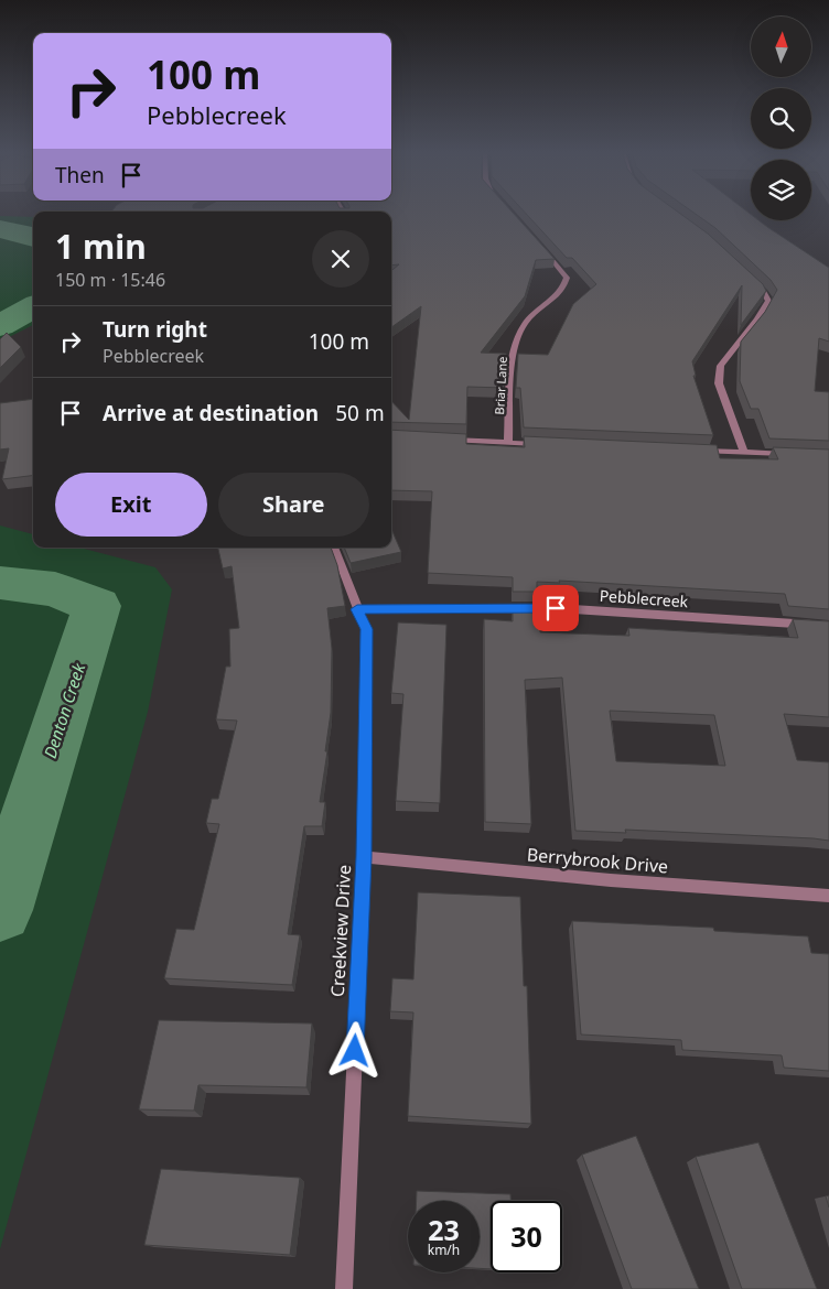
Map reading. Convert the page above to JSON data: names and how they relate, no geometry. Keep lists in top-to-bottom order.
{
  "streets": {
    "street": [
      "Briar Lane",
      "Pebblecreek",
      "Berrybrook Drive",
      "Creekview Drive"
    ]
  },
  "crossings": [
    ["Pebblecreek", "Creekview Drive"],
    ["Berrybrook Drive", "Creekview Drive"]
  ],
  "water": ["Denton Creek"],
  "north": "top",
  "page": {
    "turn": ["100 m", "Pebblecreek"],
    "then": "Then",
    "heading": ["1 min", "150 m · 15:46"],
    "list": [
      {
        "name": "Turn right",
        "note": "Pebblecreek",
        "value": "100 m"
      },
      {
        "name": "Arrive at destination",
        "value": "50 m"
      }
    ],
    "buttons": ["Exit", "Share"],
    "speed": "23 km/h",
    "limit": "30"
  }
}
